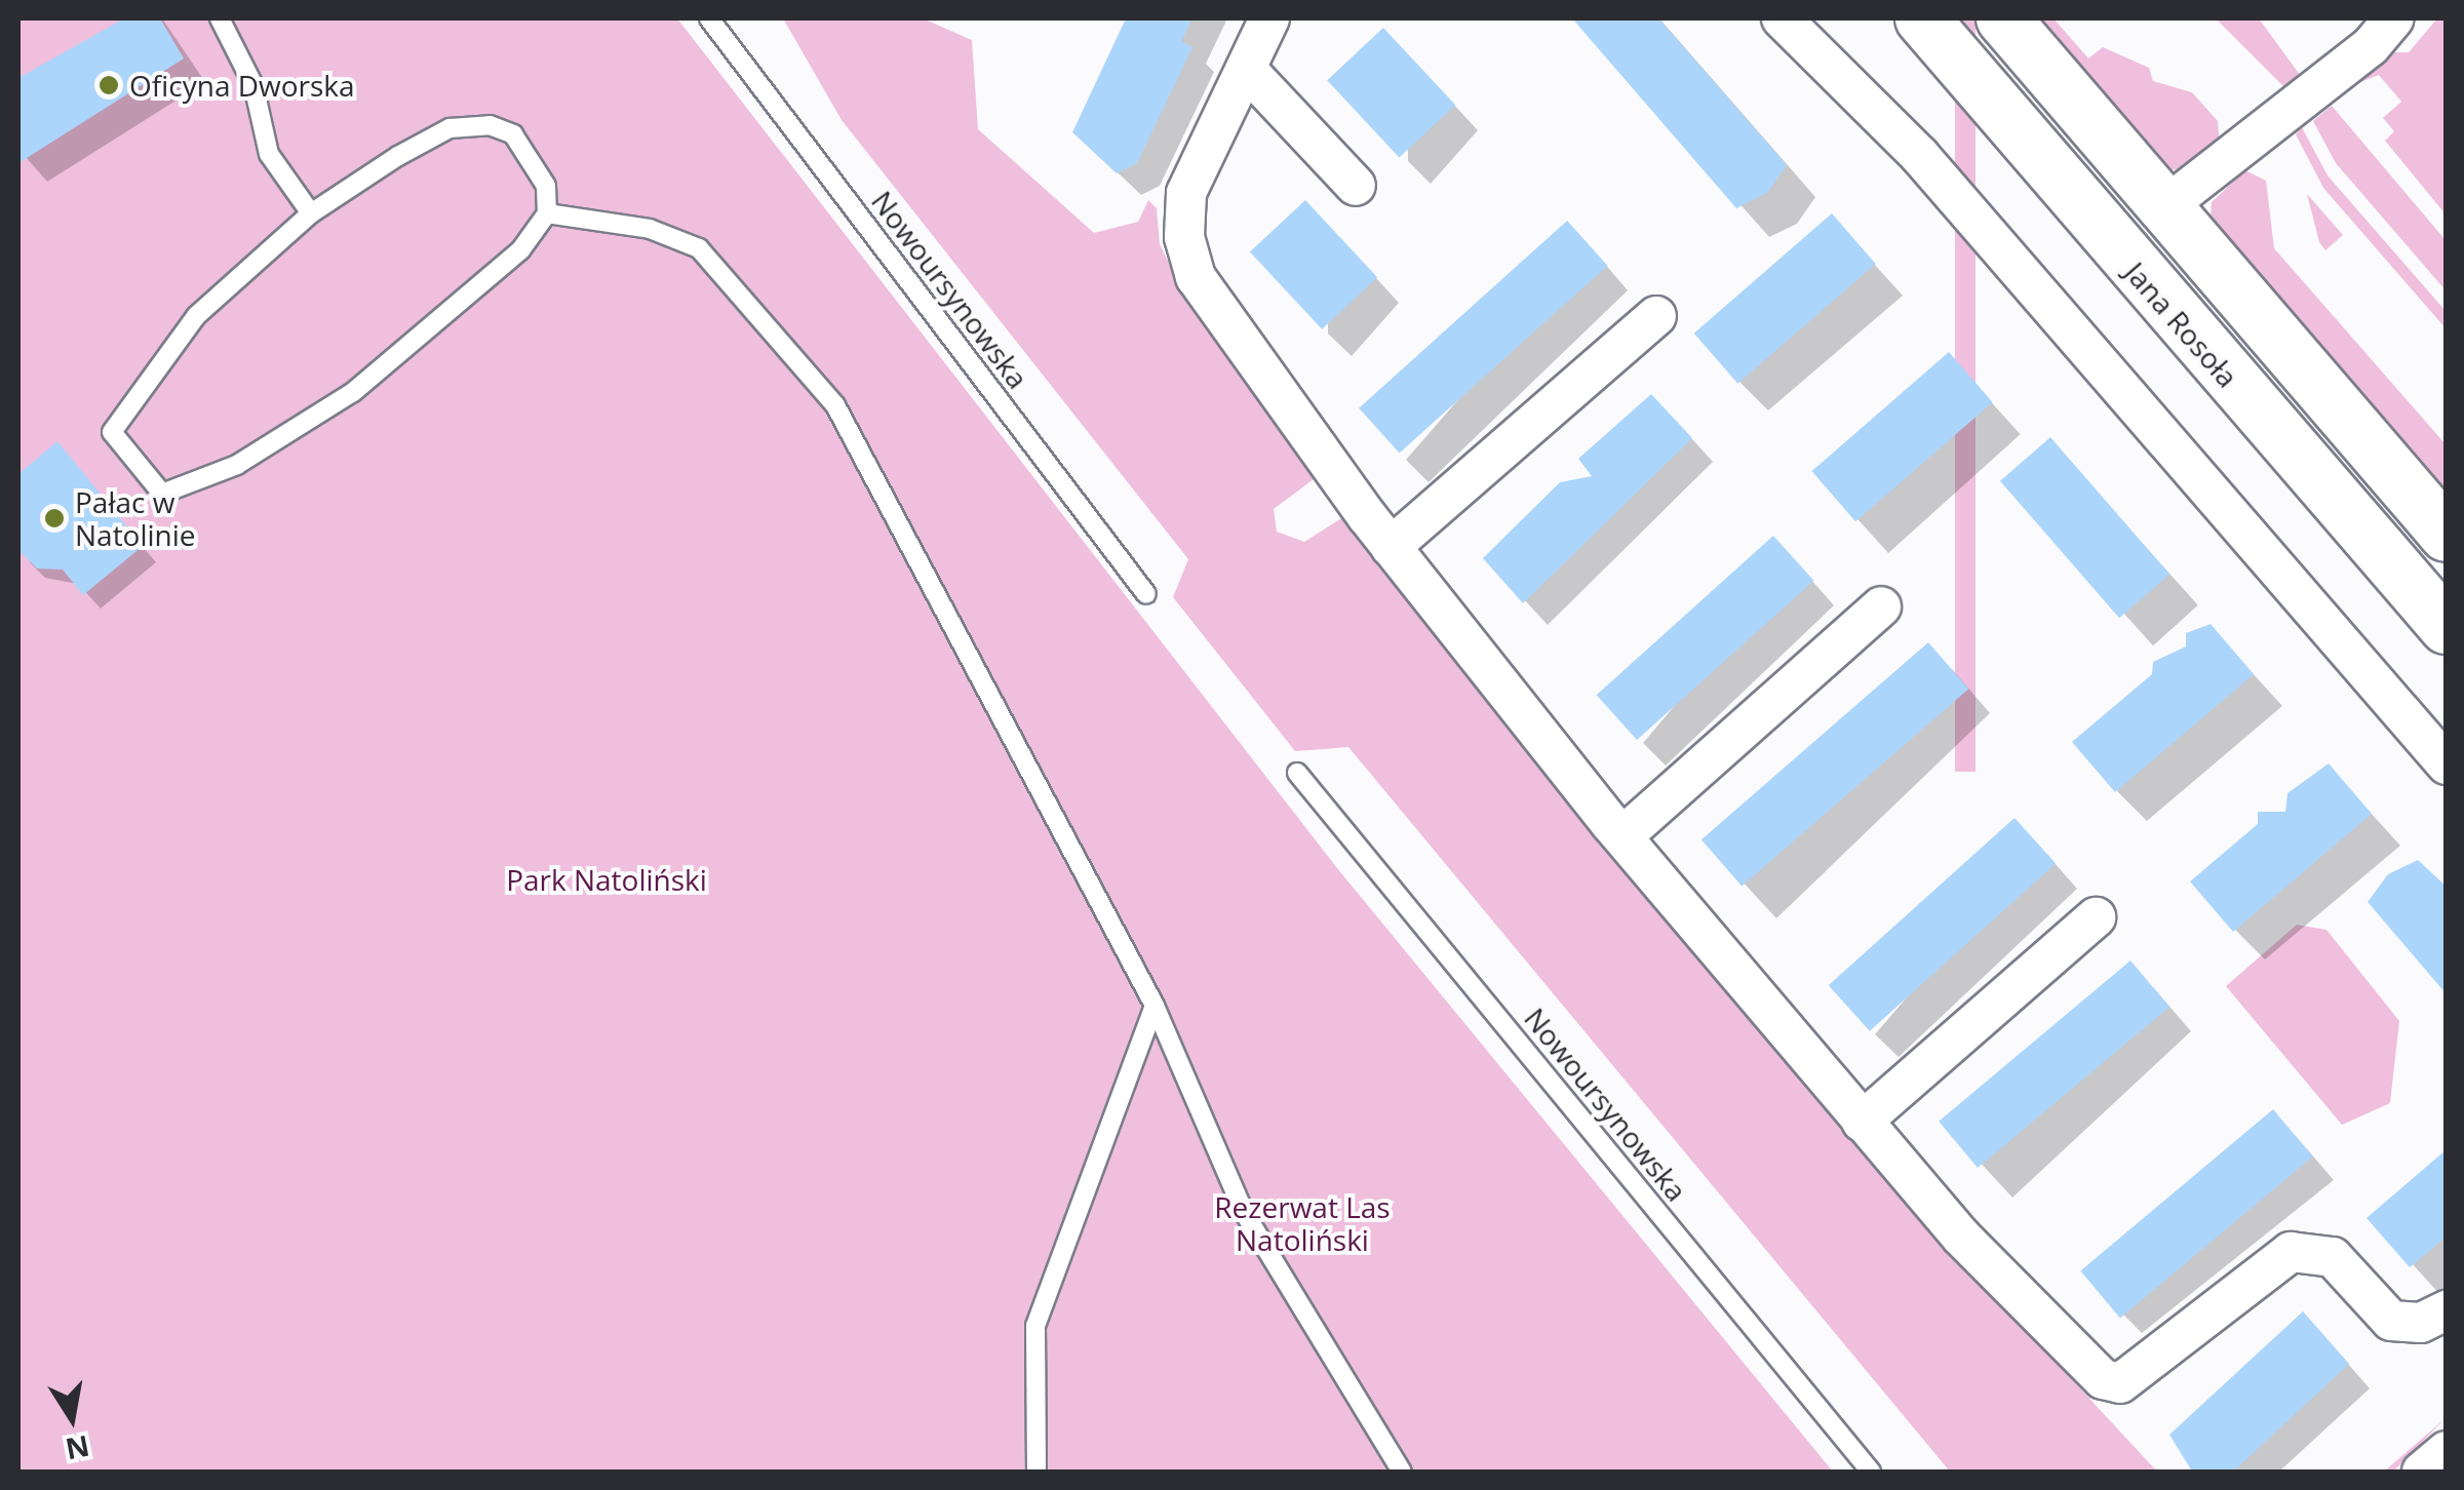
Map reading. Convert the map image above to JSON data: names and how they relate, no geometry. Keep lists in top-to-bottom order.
{
  "streets": {
    "street": ["Jana Rosoła"],
    "lane": ["Nowoursynowska"]
  },
  "parks": ["Park Natoliński", "Rezerwat Las Natoliński"],
  "places": ["Oficyna Dworska", "Pałac w Natolinie"],
  "north": "bottom"
}
